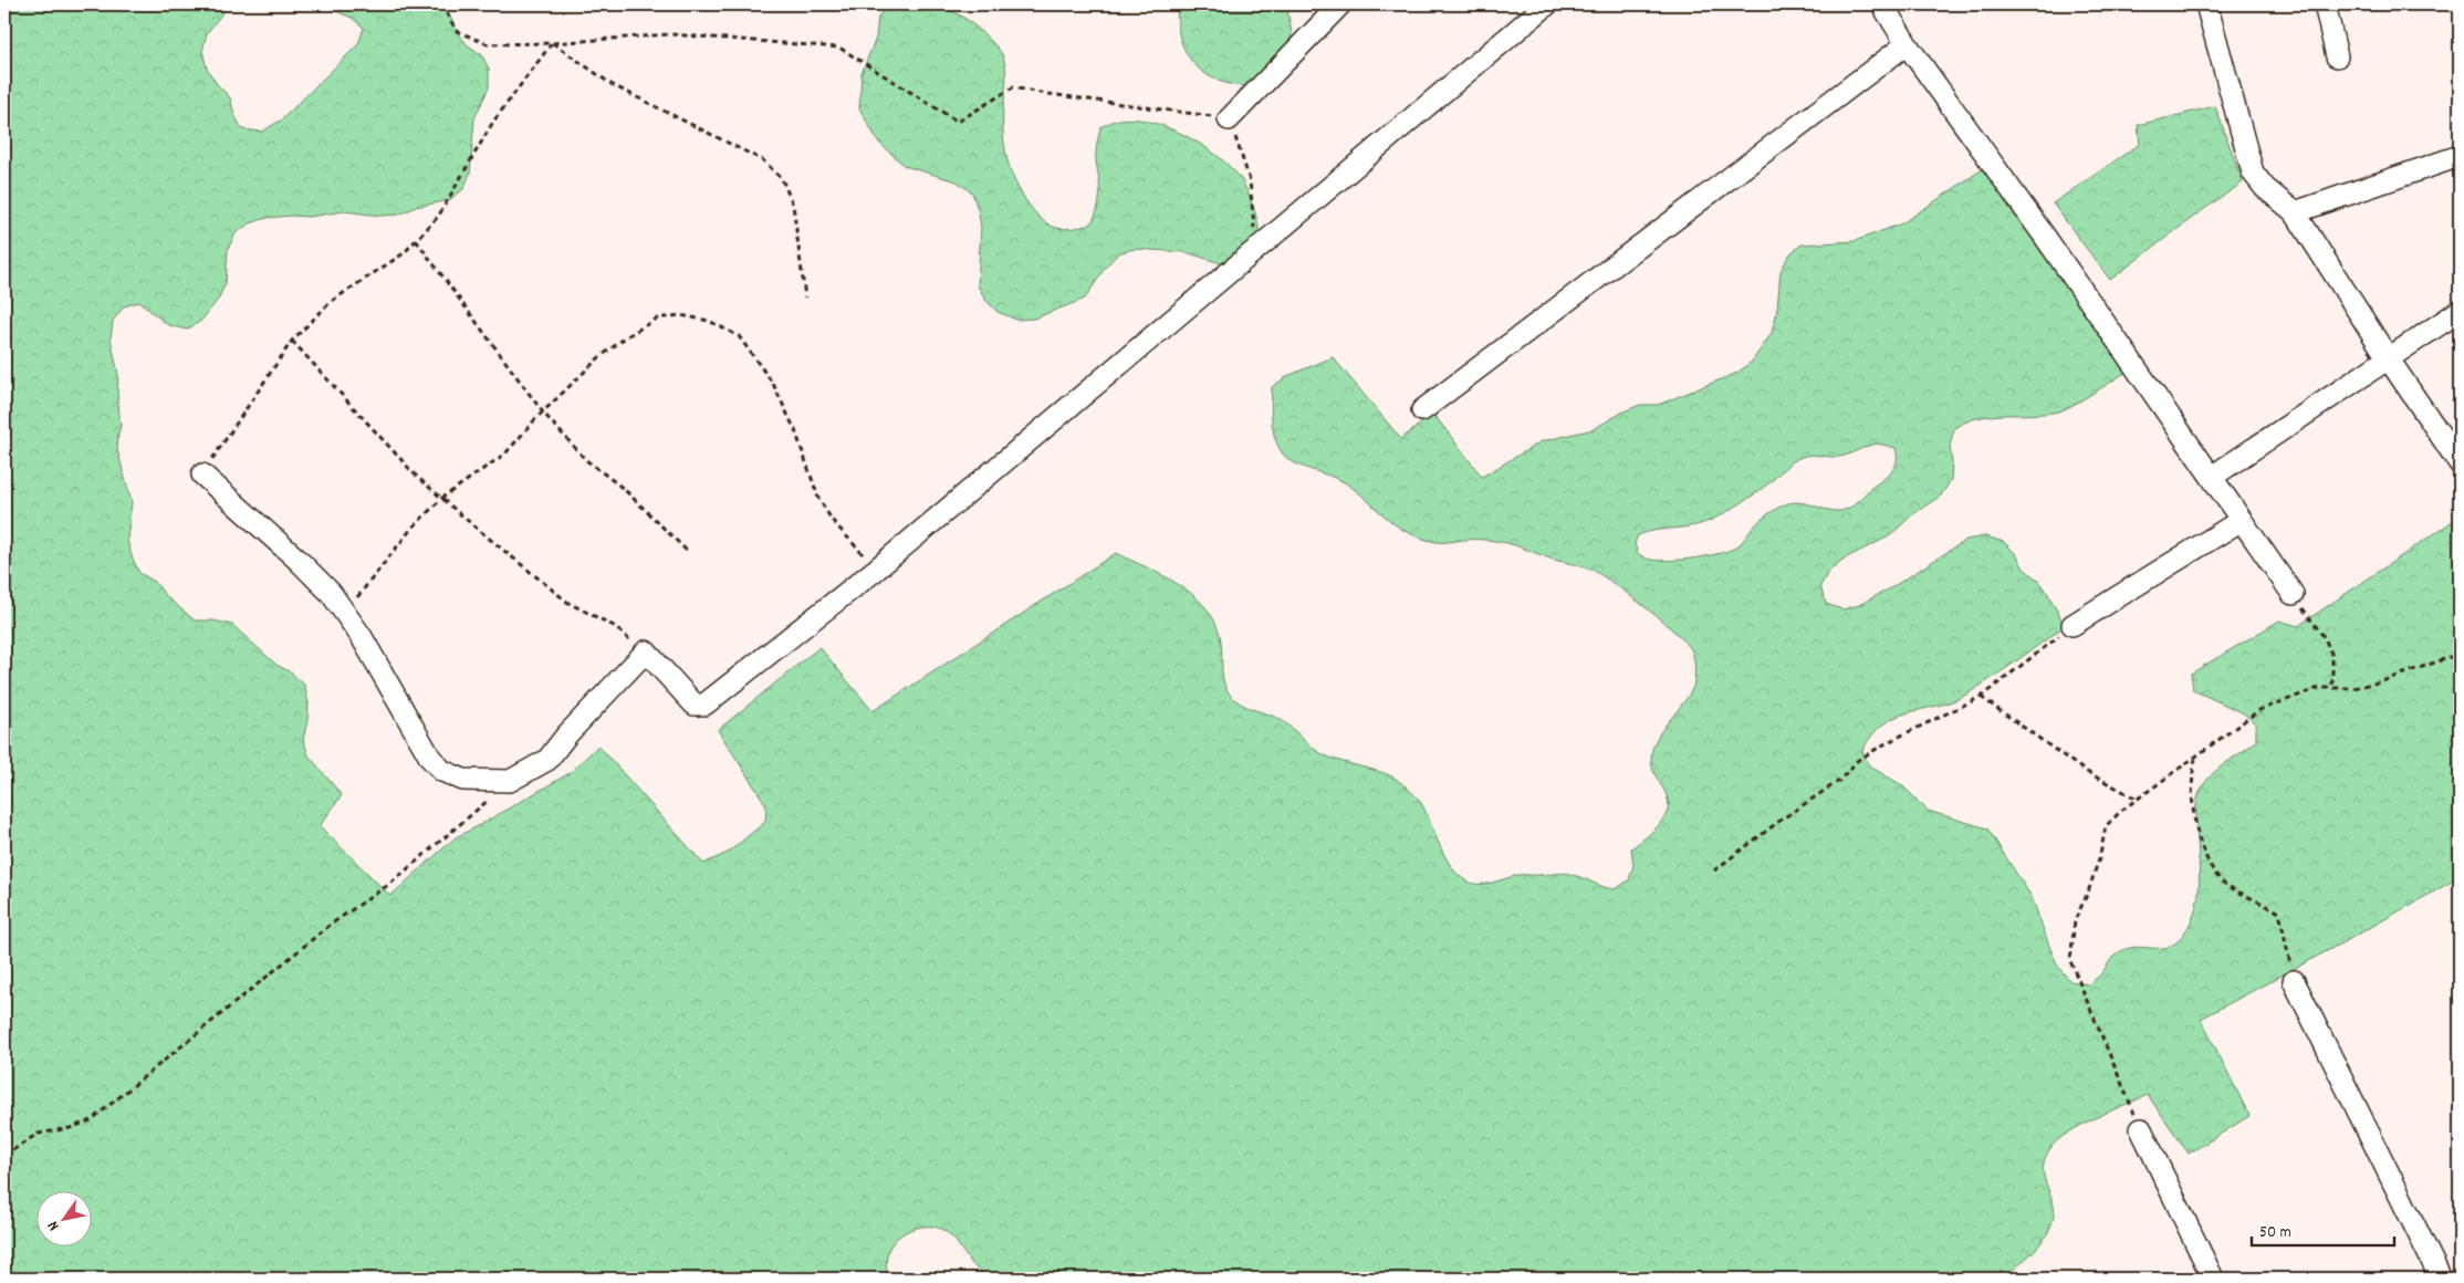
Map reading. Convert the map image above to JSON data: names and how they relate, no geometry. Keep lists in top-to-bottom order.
{
  "scale_bar": "50 m",
  "north": "bottom left"
}
